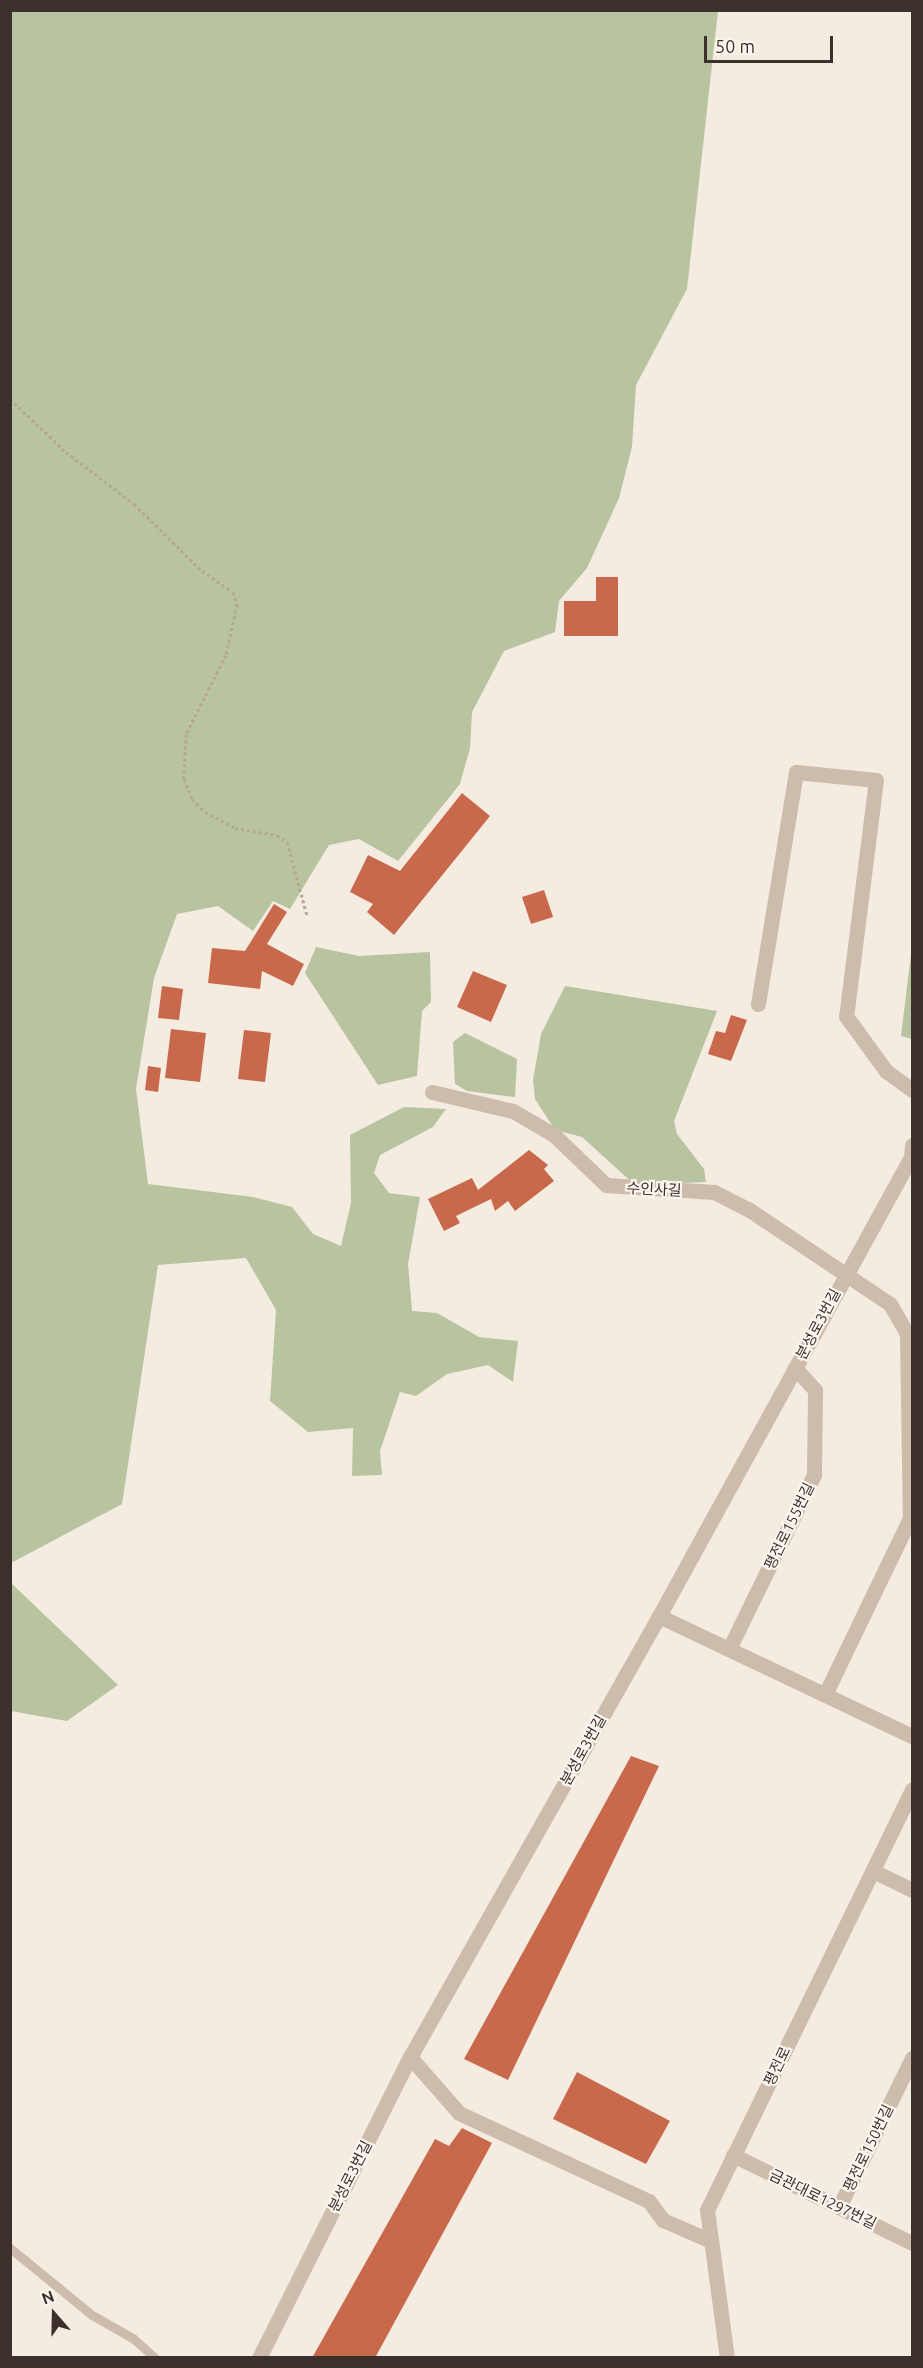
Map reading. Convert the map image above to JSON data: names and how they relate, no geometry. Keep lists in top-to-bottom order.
{
  "streets": {
    "street": [
      "수인사길",
      "분성로3번길",
      "평전로155번길",
      "평전로",
      "평전로150번길",
      "금관대로1297번길"
    ]
  },
  "crossings": [
    ["수인사길", "분성로3번길"],
    ["분성로3번길", "평전로155번길"],
    ["평전로", "금관대로1297번길"],
    ["평전로150번길", "금관대로1297번길"]
  ],
  "scale_bar": "50 m",
  "north": "top"
}
